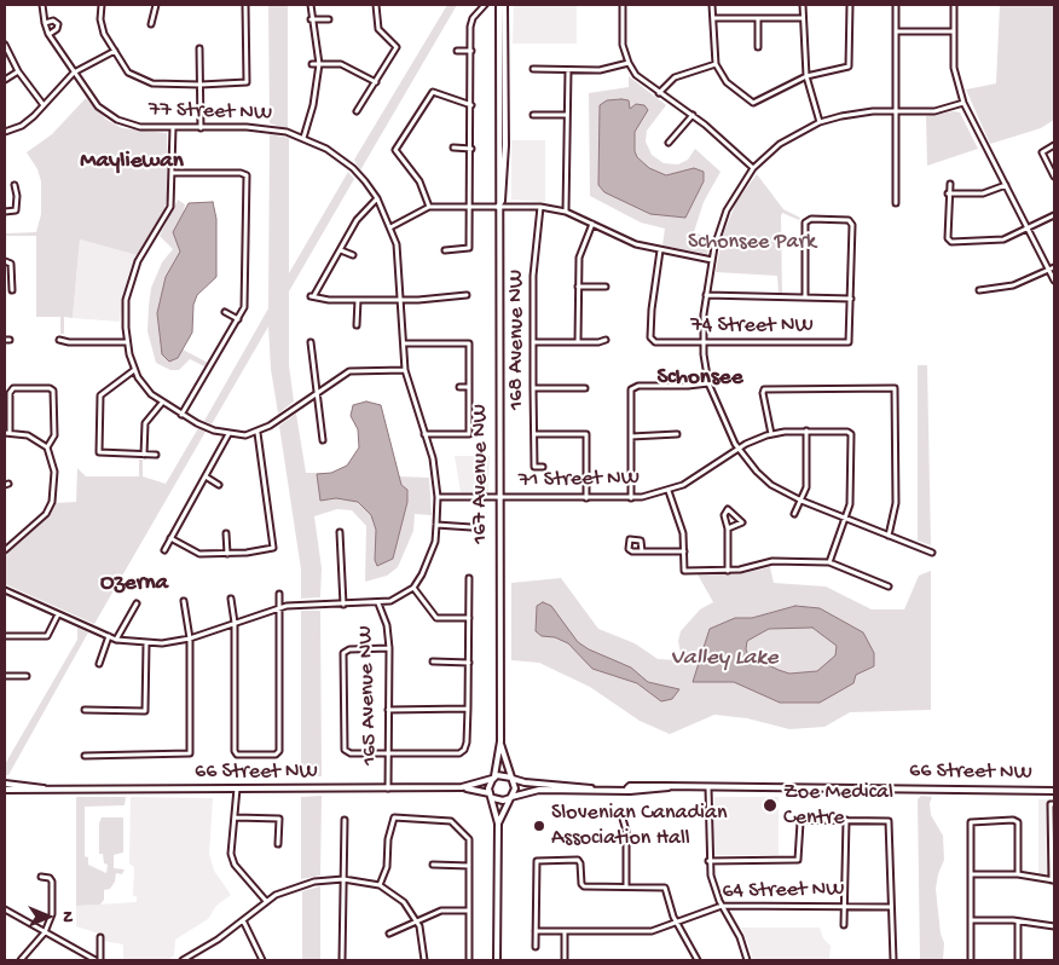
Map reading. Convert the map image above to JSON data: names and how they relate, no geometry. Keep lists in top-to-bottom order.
{
  "streets": {
    "main road": ["167 Avenue NW", "66 Street NW"],
    "street": [
      "77 Street NW",
      "74 Street NW",
      "168 Avenue NW",
      "71 Street NW",
      "165 Avenue NW",
      "64 Street NW"
    ]
  },
  "crossings": [
    ["77 Street NW", "71 Street NW"],
    ["167 Avenue NW", "71 Street NW"],
    ["167 Avenue NW", "66 Street NW"],
    ["165 Avenue NW", "66 Street NW"]
  ],
  "districts": ["Mayliewan", "Schonsee", "Ozerna"],
  "water": ["Valley Lake"],
  "parks": ["Schonsee Park"],
  "places": ["Zoe Medical Centre", "Slovenian Canadian Association Hall"],
  "north": "right"
}
